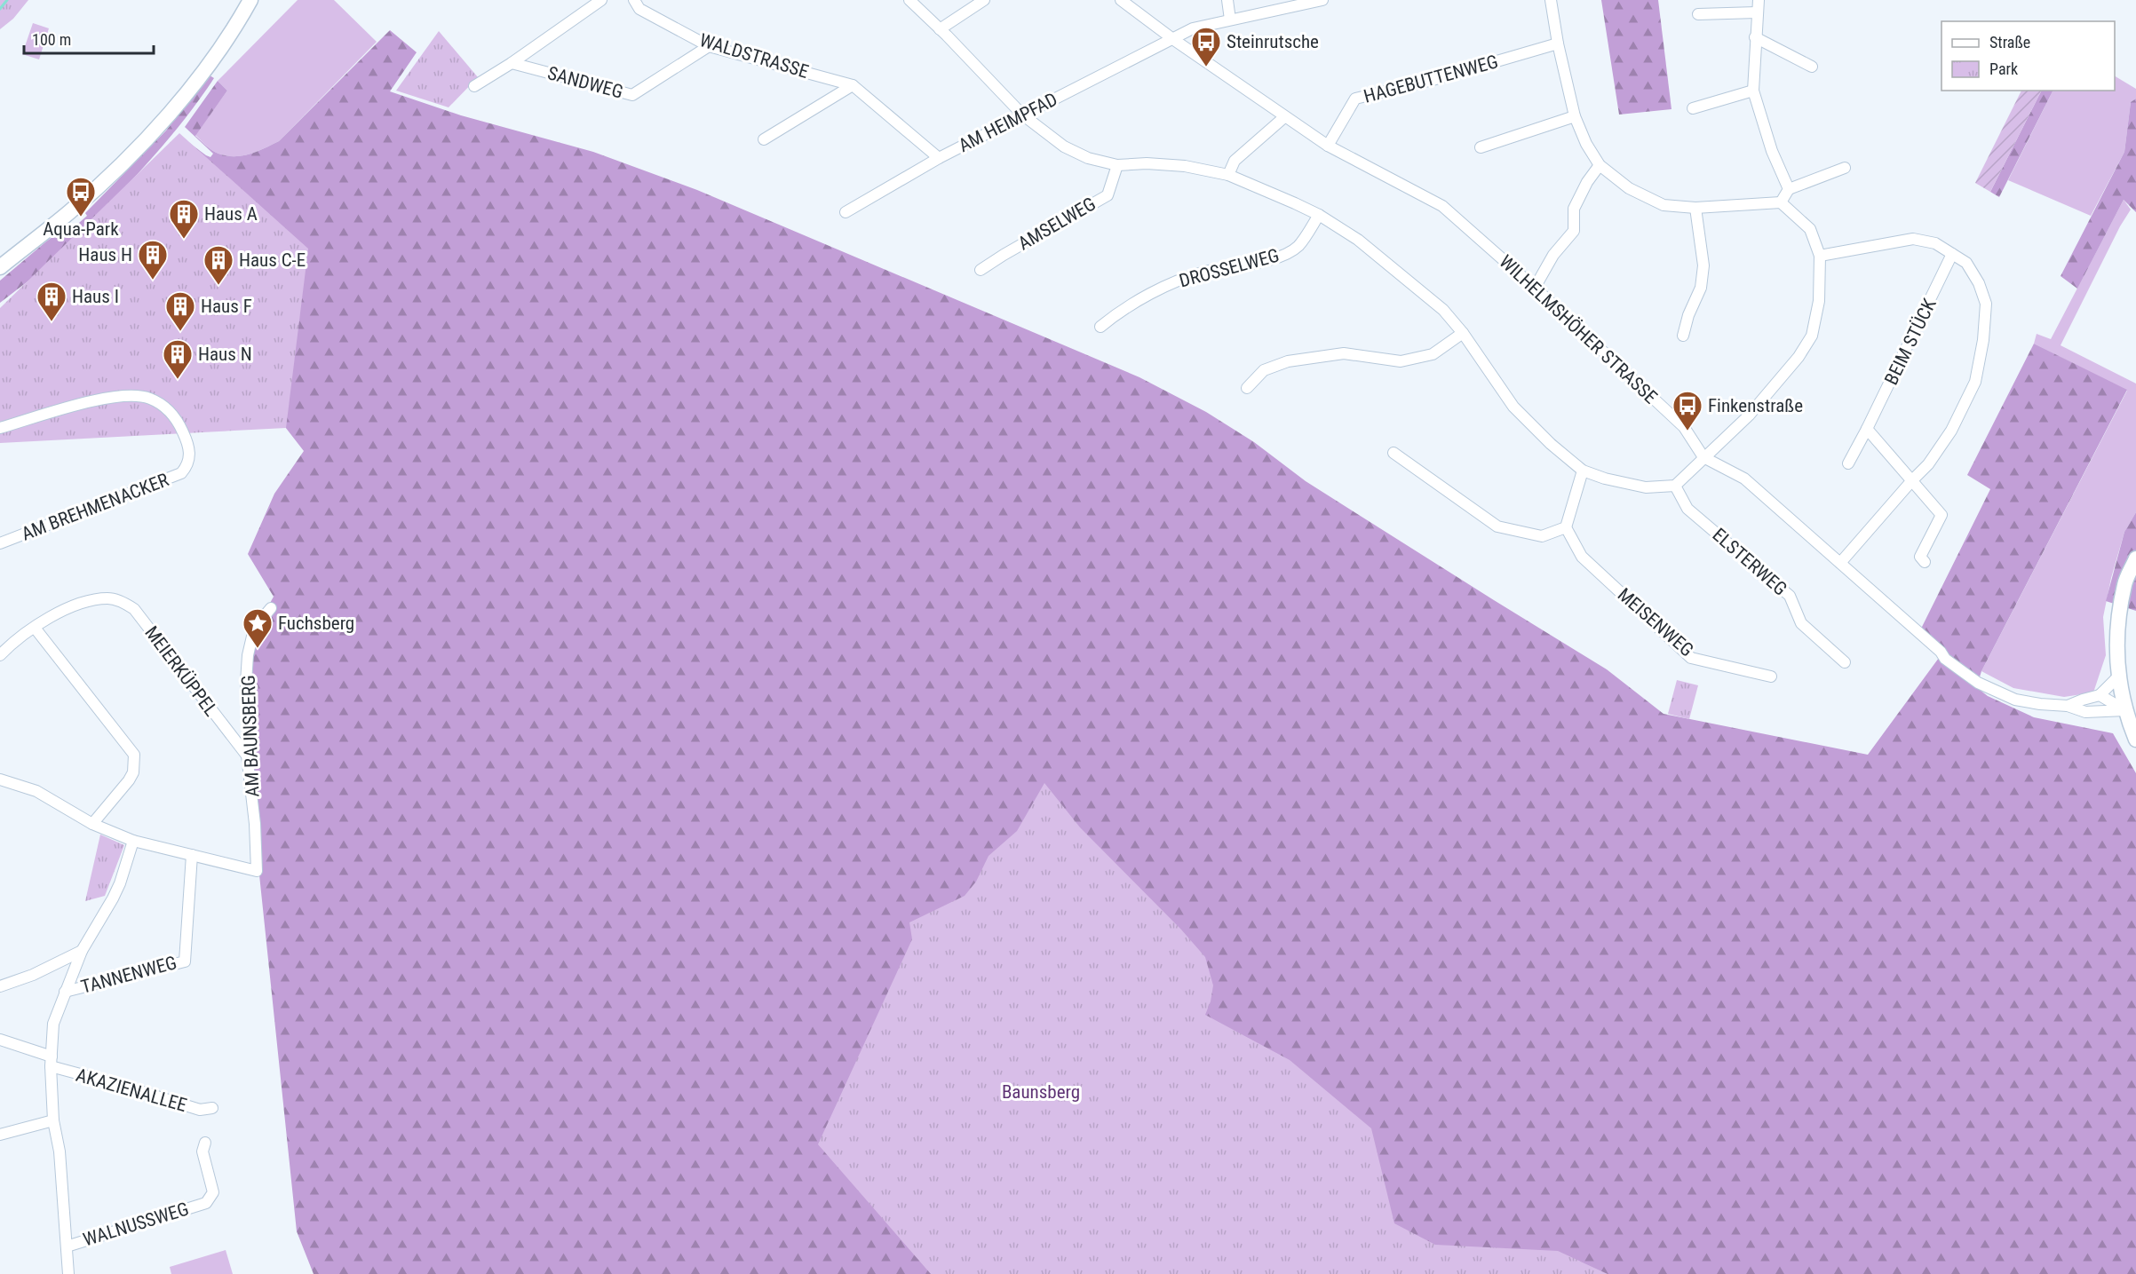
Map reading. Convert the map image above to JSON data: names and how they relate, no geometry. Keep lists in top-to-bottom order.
{
  "streets": {
    "street": [
      "WALDSTRASSE",
      "HAGEBUTTENWEG",
      "SANDWEG",
      "AM HEIMPFAD",
      "AMSELWEG",
      "DROSSELWEG",
      "WILHELMSHÖHER STRASSE",
      "BEIM STÜCK",
      "AM BREHMENACKER",
      "ELSTERWEG",
      "MEISENWEG",
      "MEIERKÜPPEL",
      "AM BAUNSBERG",
      "TANNENWEG",
      "AKAZIENALLEE",
      "WALNUSSWEG"
    ]
  },
  "crossings": [
    ["WALDSTRASSE", "SANDWEG"],
    ["WALDSTRASSE", "AM HEIMPFAD"],
    ["HAGEBUTTENWEG", "WILHELMSHÖHER STRASSE"],
    ["AM HEIMPFAD", "WILHELMSHÖHER STRASSE"],
    ["MEIERKÜPPEL", "AM BAUNSBERG"],
    ["AM BAUNSBERG", "TANNENWEG"],
    ["TANNENWEG", "AKAZIENALLEE"],
    ["AKAZIENALLEE", "WALNUSSWEG"]
  ],
  "parks": ["Baunsberg"],
  "places": {
    "bus stop": ["Steinrutsche", "Aqua-Park", "Finkenstraße"],
    "building": [
      "Haus A",
      "Haus H",
      "Haus C-E",
      "Haus I",
      "Haus F",
      "Haus N"
    ],
    "place": ["Fuchsberg"]
  },
  "legend": ["Straße", "Park"],
  "scale_bar": "100 m"
}
